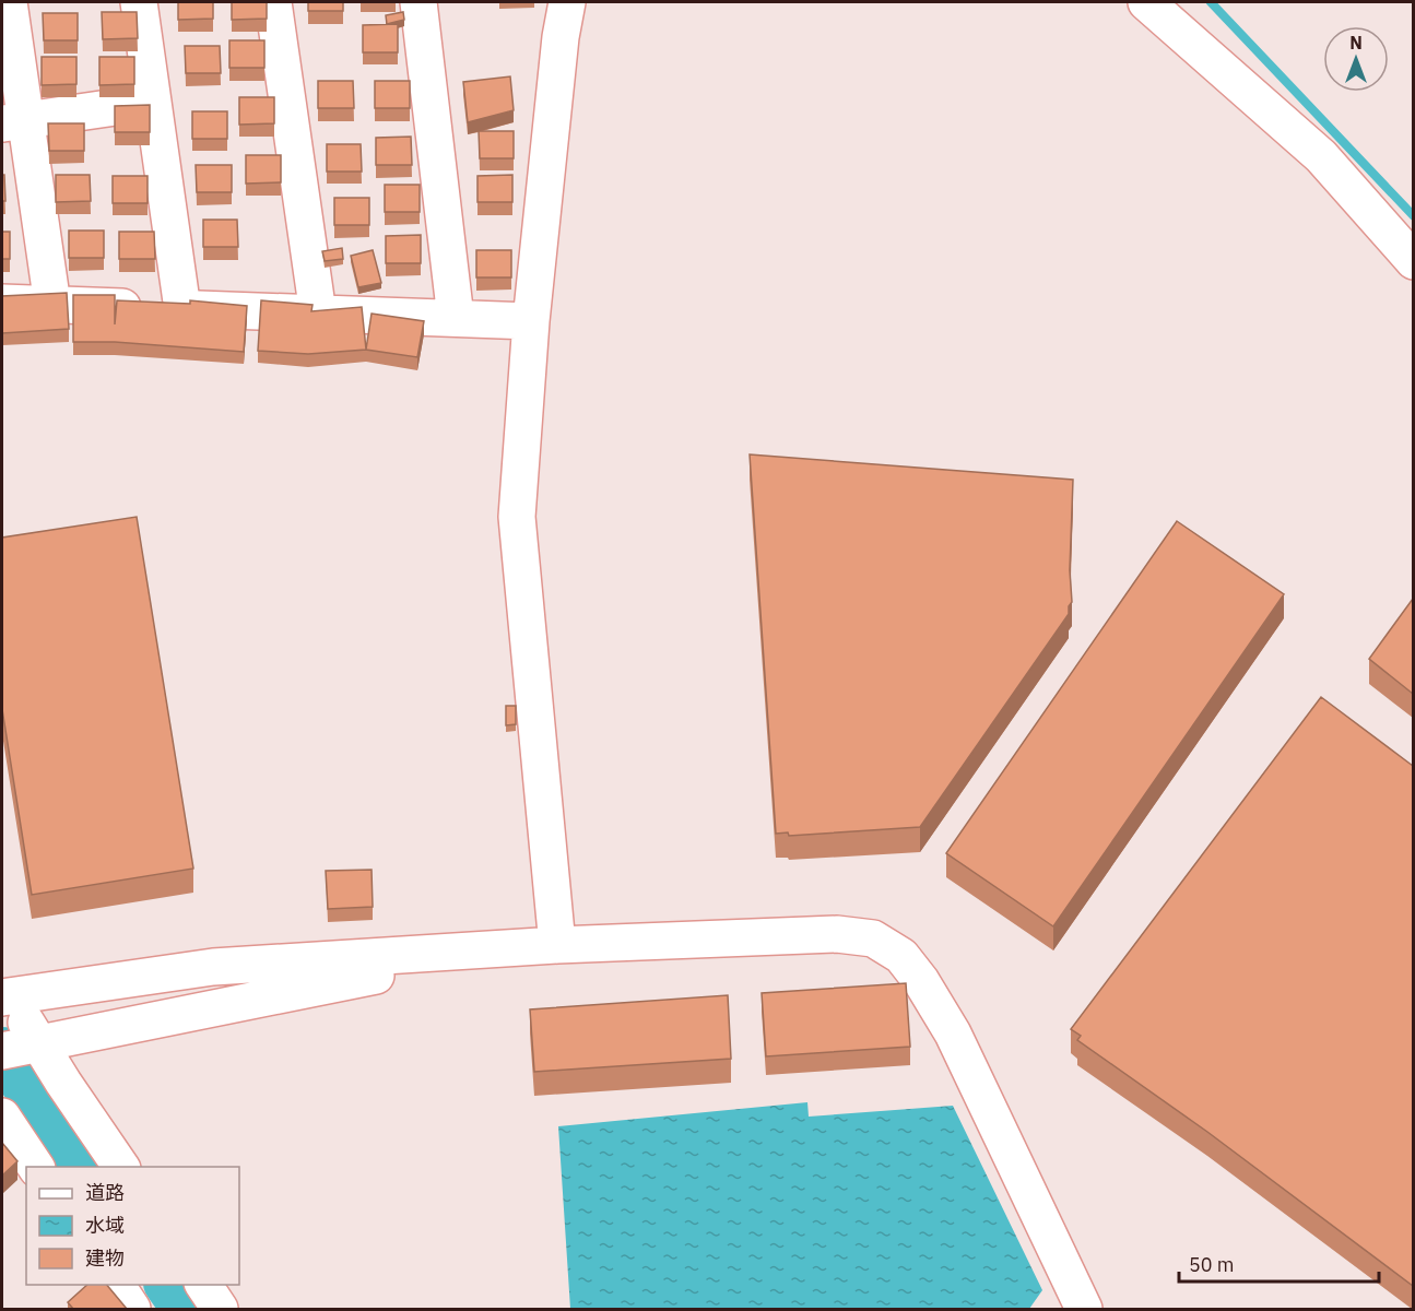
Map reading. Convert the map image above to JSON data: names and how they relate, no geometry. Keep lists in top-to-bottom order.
{
  "legend": ["道路", "水域", "建物"],
  "scale_bar": "50 m",
  "north": "top"
}
